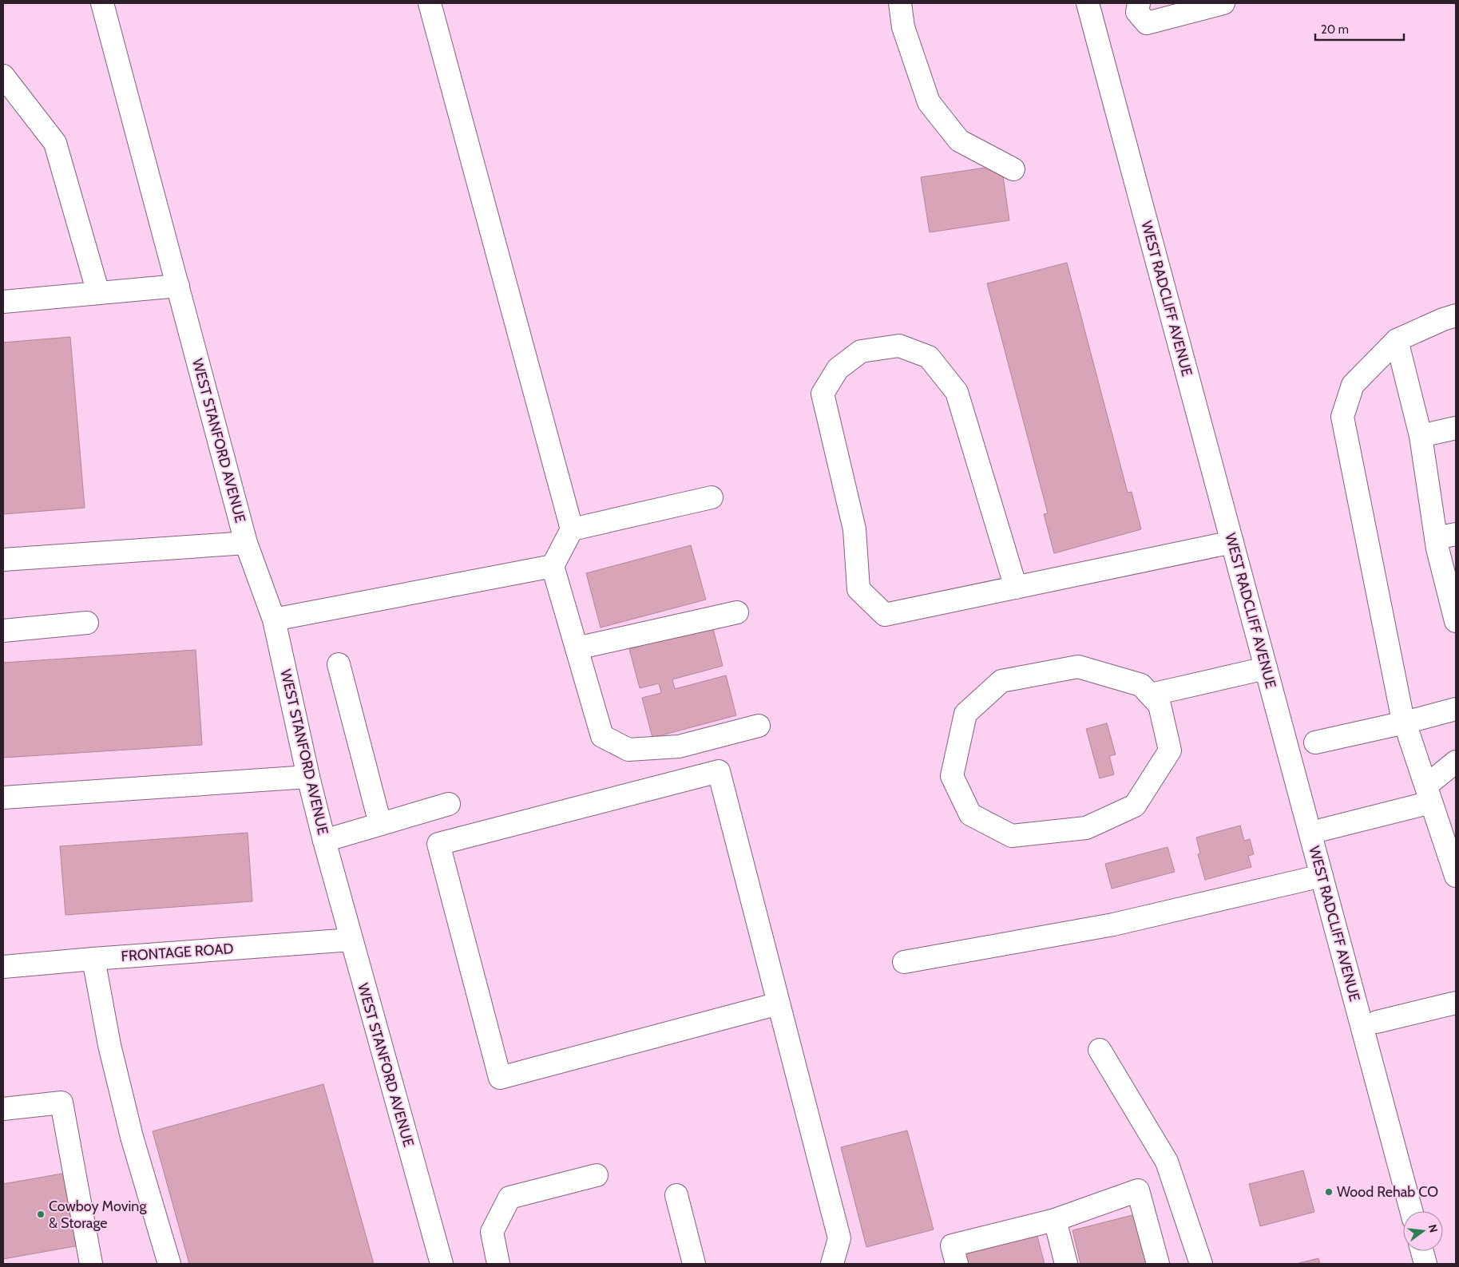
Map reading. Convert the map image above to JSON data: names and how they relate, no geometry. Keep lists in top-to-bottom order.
{
  "streets": {
    "street": ["WEST RADCLIFF AVENUE", "WEST STANFORD AVENUE", "FRONTAGE ROAD"]
  },
  "crossings": [
    ["WEST STANFORD AVENUE", "FRONTAGE ROAD"]
  ],
  "places": ["Wood Rehab CO", "Cowboy Moving & Storage"],
  "scale_bar": "20 m",
  "north": "right"
}
